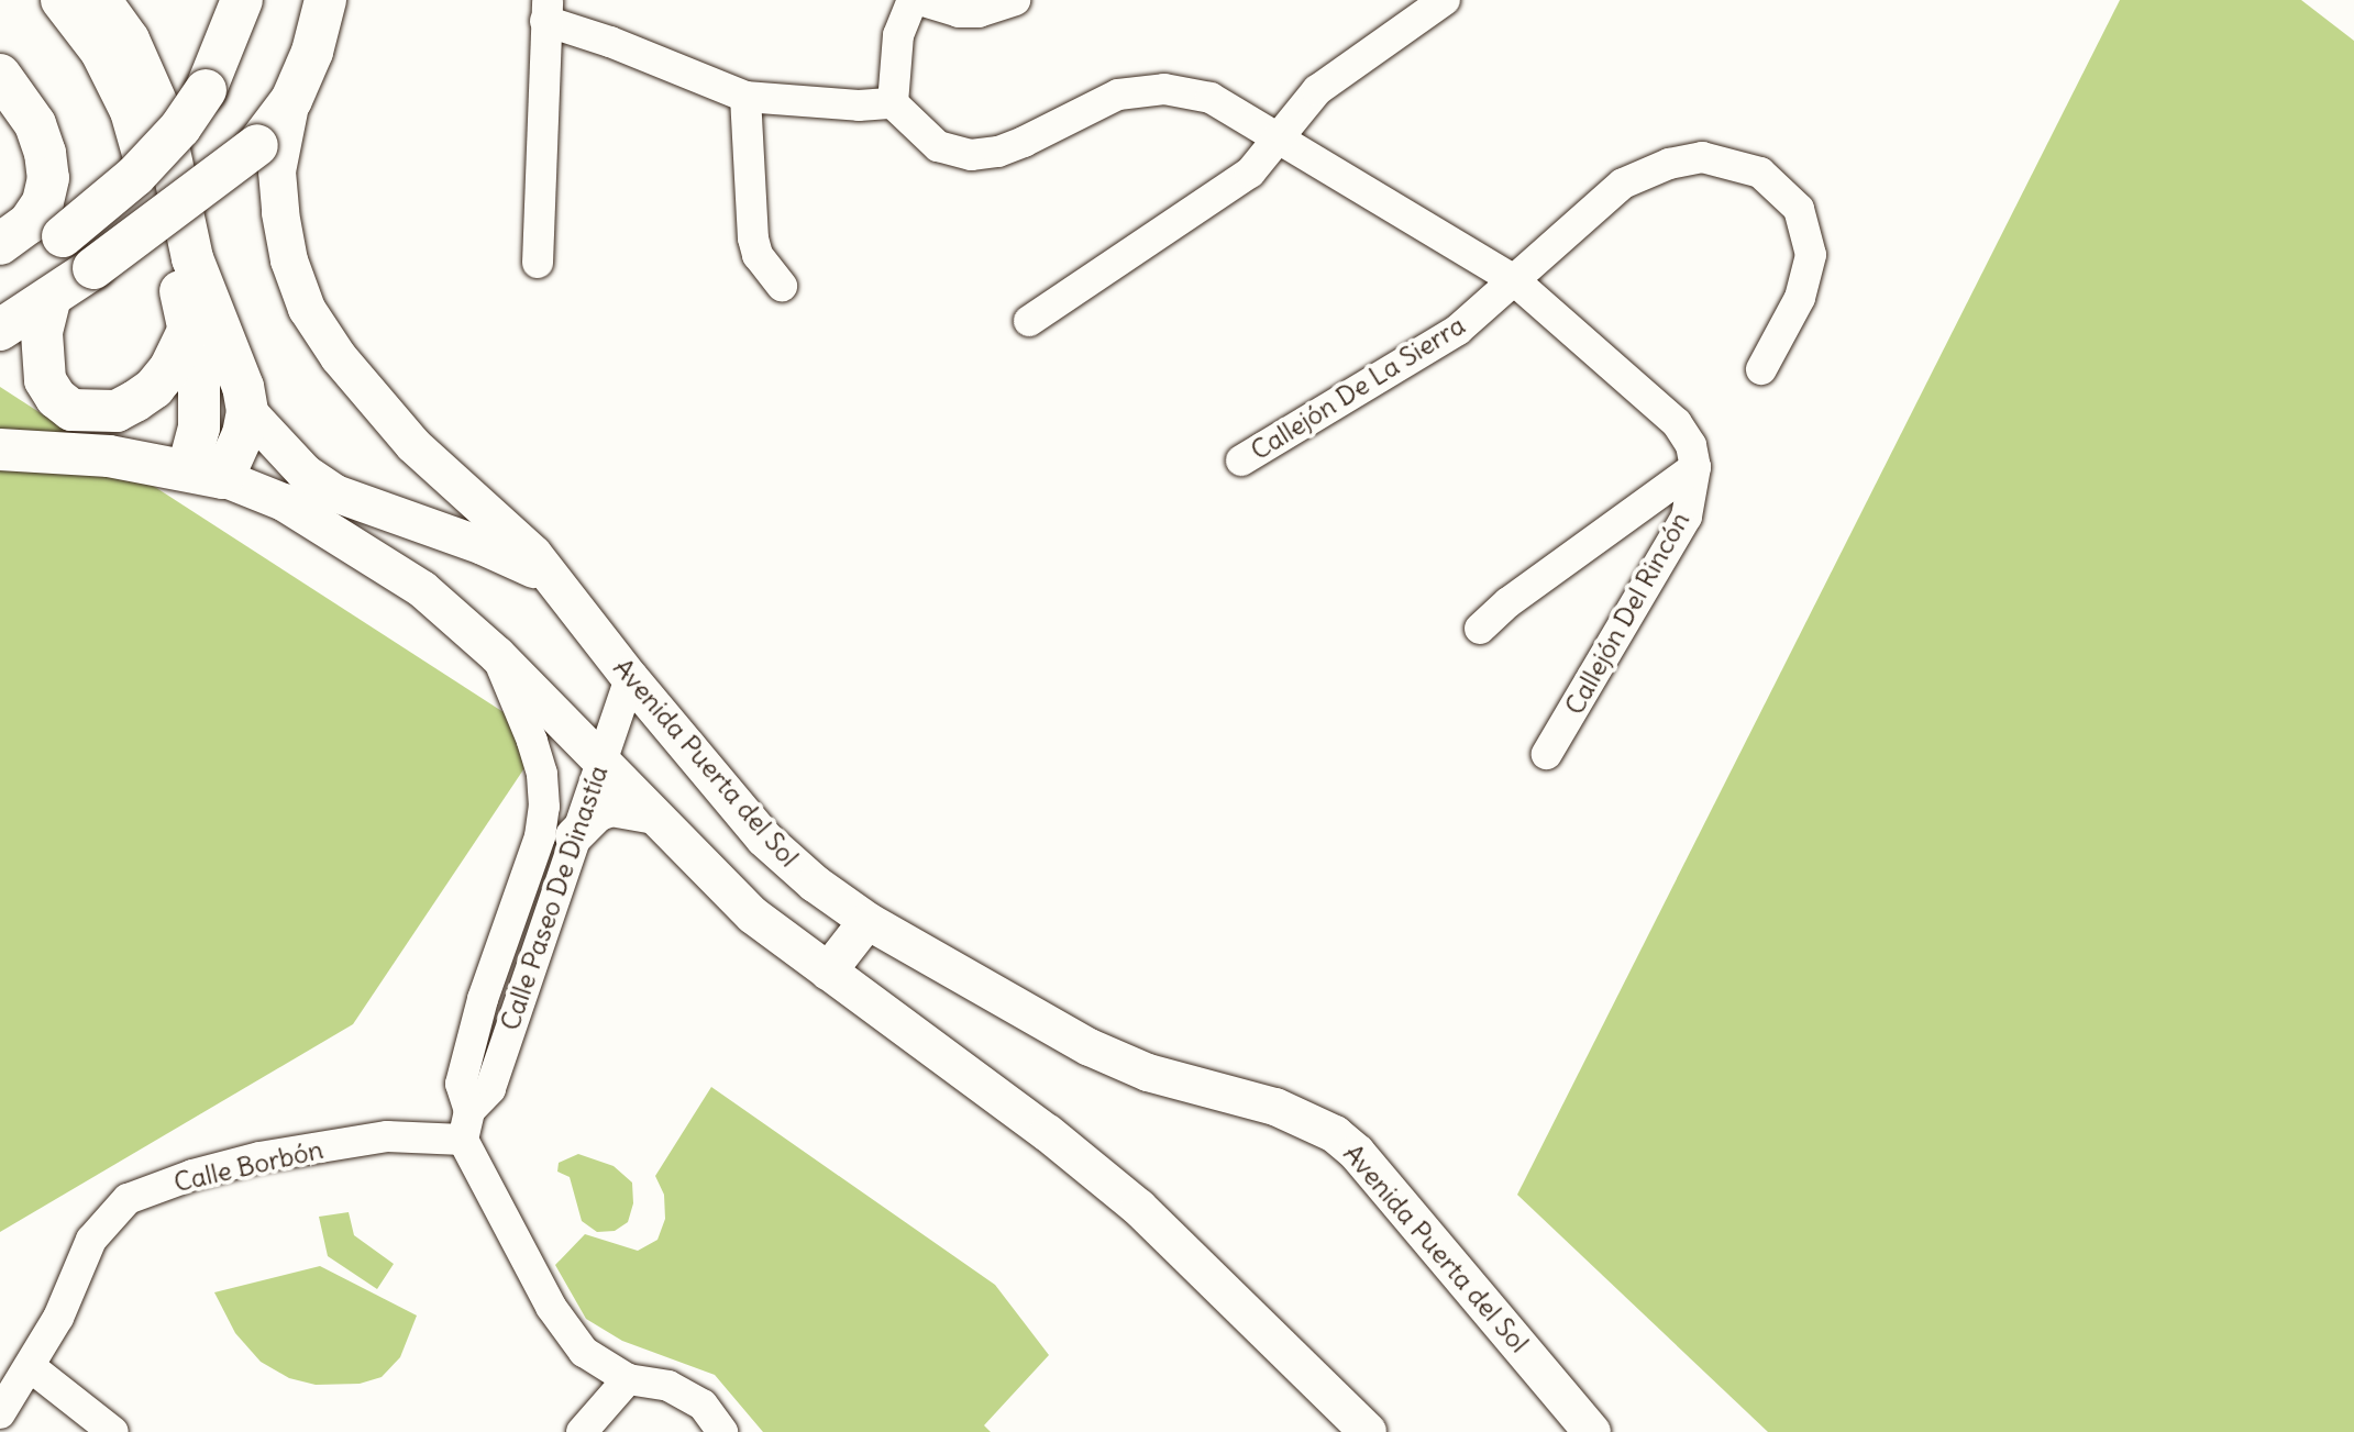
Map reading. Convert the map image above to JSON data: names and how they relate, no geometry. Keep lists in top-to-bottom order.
{
  "streets": {
    "street": [
      "Callejón De La Sierra",
      "Callejón Del Rincón",
      "Avenida Puerta del Sol",
      "Calle Paseo De Dinastía",
      "Calle Borbón"
    ]
  },
  "crossings": [
    ["Avenida Puerta del Sol", "Calle Paseo De Dinastía"],
    ["Calle Paseo De Dinastía", "Calle Borbón"]
  ]
}
